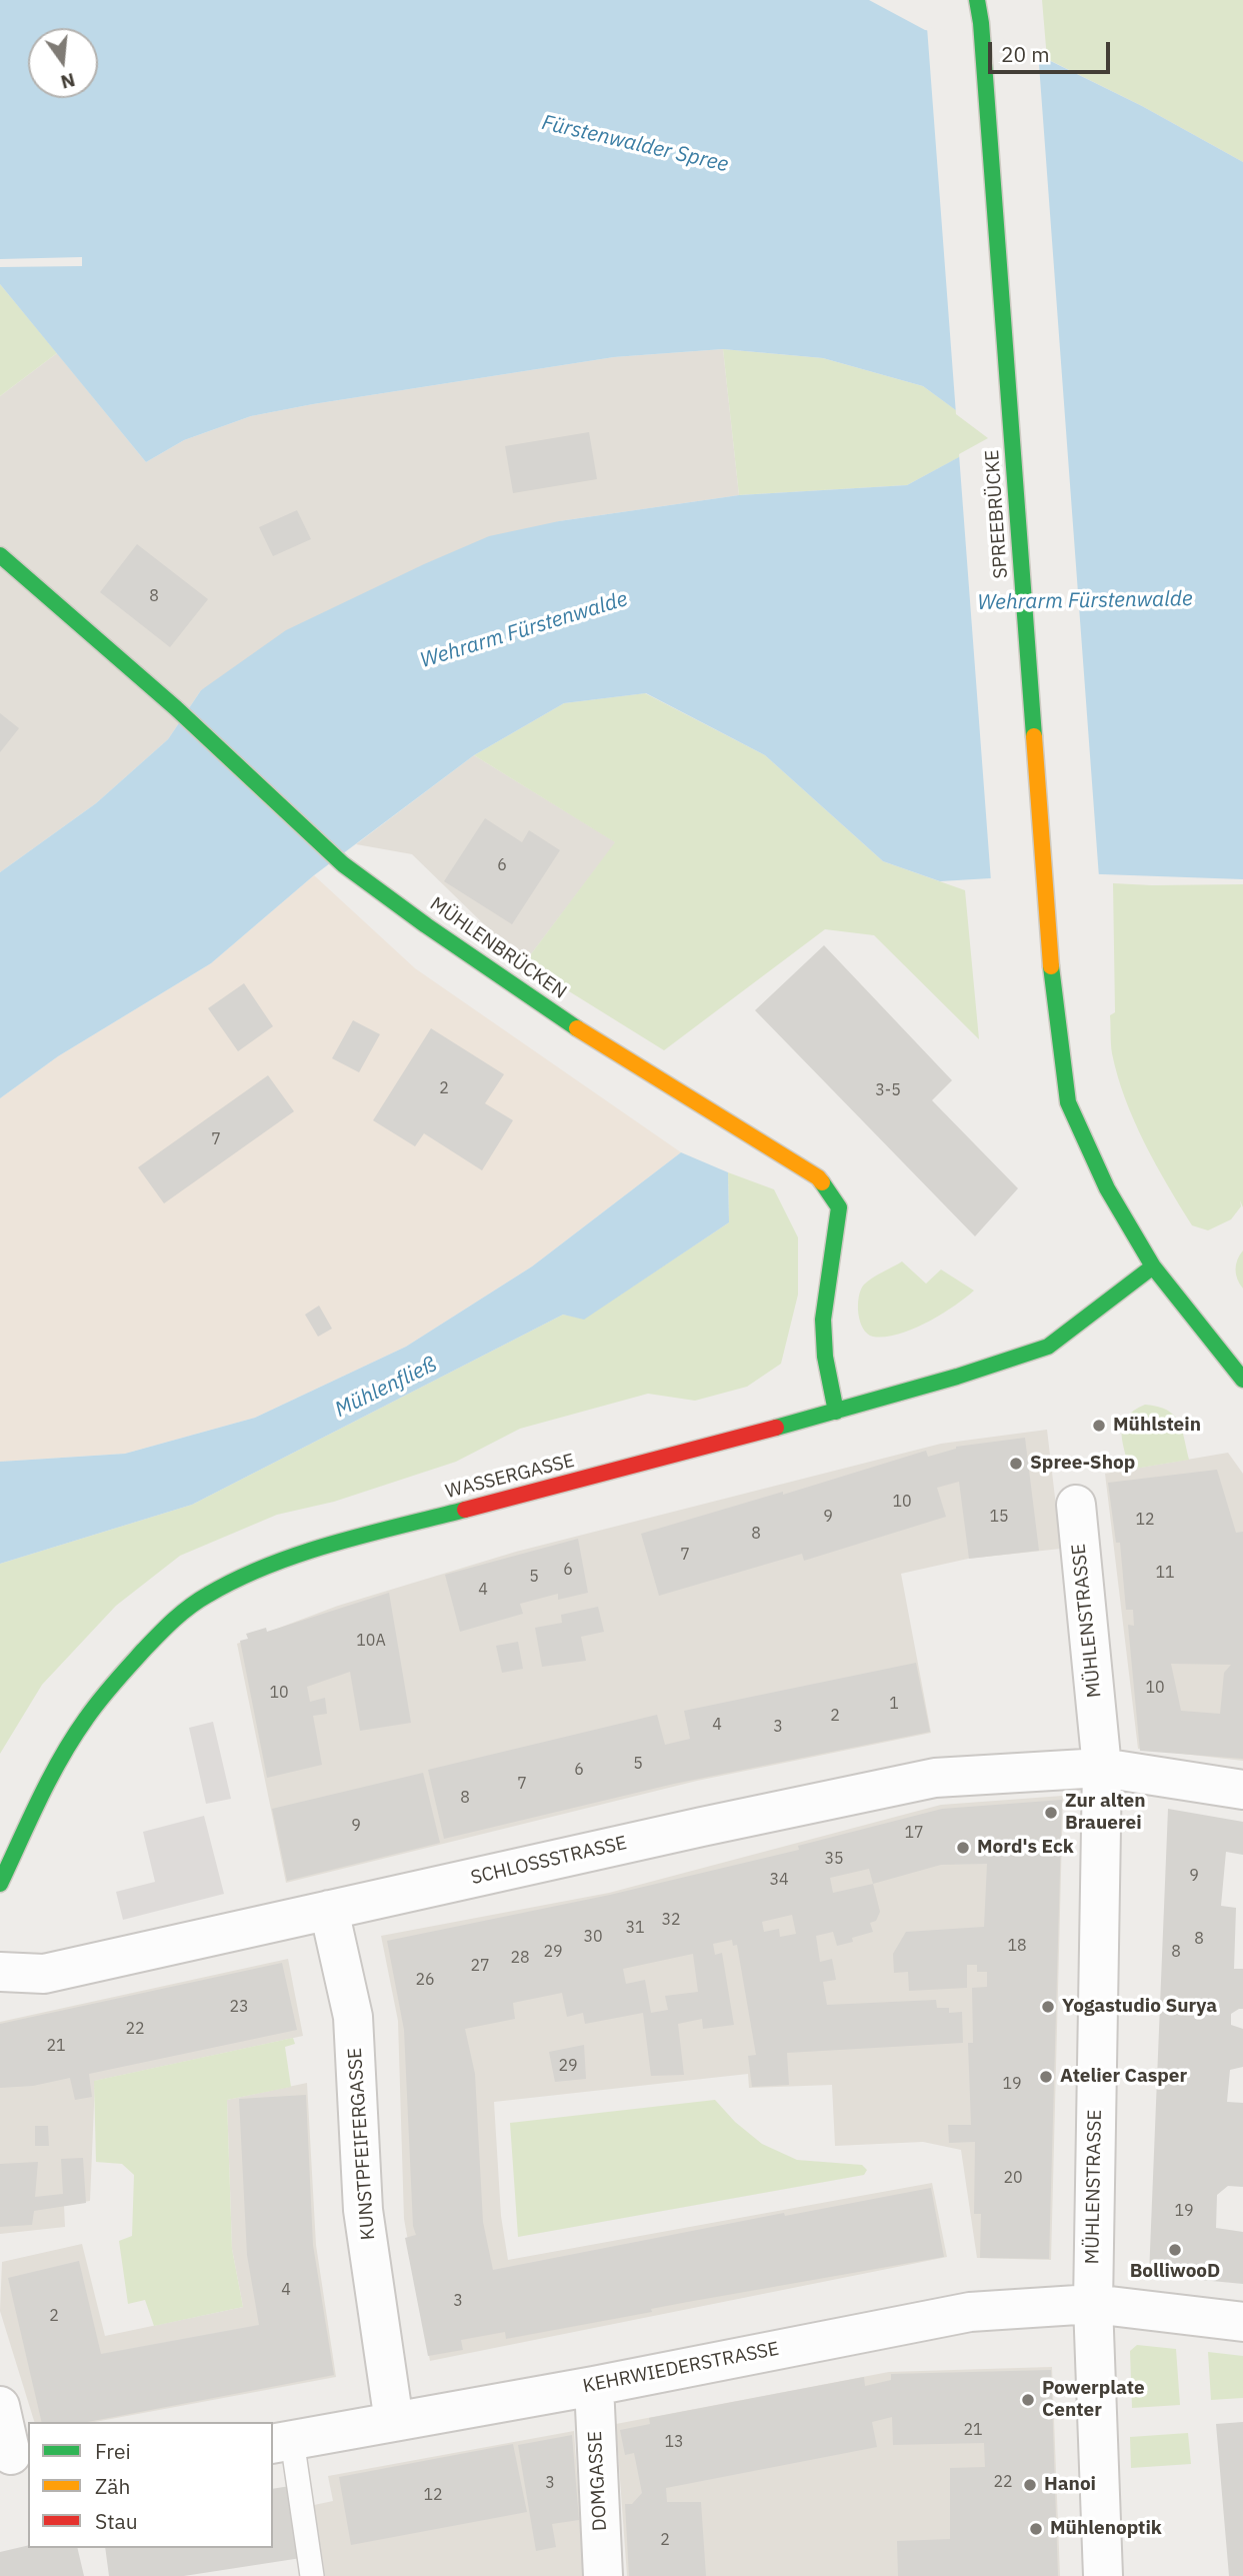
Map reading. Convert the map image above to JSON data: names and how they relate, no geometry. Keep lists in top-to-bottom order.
{
  "streets": {
    "street": [
      "SPREEBRÜCKE",
      "MÜHLENBRÜCKEN",
      "WASSERGASSE",
      "MÜHLENSTRASSE",
      "SCHLOSSSTRASSE",
      "KUNSTPFEIFERGASSE",
      "KEHRWIEDERSTRASSE",
      "DOMGASSE"
    ]
  },
  "crossings": [
    ["SPREEBRÜCKE", "WASSERGASSE"],
    ["MÜHLENBRÜCKEN", "WASSERGASSE"],
    ["MÜHLENSTRASSE", "SCHLOSSSTRASSE"],
    ["MÜHLENSTRASSE", "KEHRWIEDERSTRASSE"],
    ["SCHLOSSSTRASSE", "KUNSTPFEIFERGASSE"],
    ["KUNSTPFEIFERGASSE", "KEHRWIEDERSTRASSE"],
    ["KEHRWIEDERSTRASSE", "DOMGASSE"]
  ],
  "water": ["Fürstenwalder Spree", "Wehrarm Fürstenwalde", "Mühlenfließ"],
  "places": [
    "Mühlstein",
    "Spree-Shop",
    "Zur alten Brauerei",
    "Mord's Eck",
    "Yogastudio Surya",
    "Atelier Casper",
    "BolliwooD",
    "Powerplate Center",
    "Hanoi",
    "Mühlenoptik"
  ],
  "house_numbers": [
    "8",
    "6",
    "2",
    "3-5",
    "7",
    "10",
    "9",
    "15",
    "12",
    "8",
    "7",
    "6",
    "11",
    "5",
    "4",
    "10A",
    "10",
    "10",
    "1",
    "2",
    "4",
    "3",
    "5",
    "6",
    "7",
    "8",
    "9",
    "17",
    "35",
    "9",
    "34",
    "32",
    "31",
    "30",
    "8",
    "18",
    "29",
    "8",
    "28",
    "27",
    "26",
    "23",
    "22",
    "21",
    "29",
    "19",
    "20",
    "19",
    "4",
    "3",
    "2",
    "21",
    "13",
    "22",
    "3",
    "12",
    "2"
  ],
  "legend": ["Frei", "Zäh", "Stau"],
  "scale_bar": "20 m",
  "north": "bottom"
}
